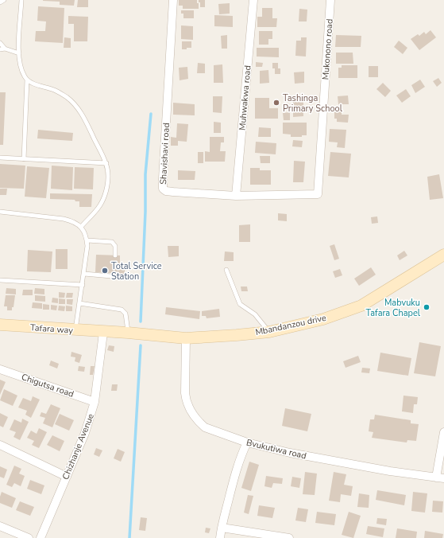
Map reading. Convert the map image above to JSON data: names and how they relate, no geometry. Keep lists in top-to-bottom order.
{
  "streets": {
    "street": [
      "Mukonono road",
      "Muhwakwa road",
      "Shavishavi road",
      "Mbandanzou drive",
      "Tafara way",
      "Chigutsa road",
      "Chizhanje Avenue",
      "Bvukutiwa road"
    ]
  },
  "crossings": [
    ["Mukonono road", "Shavishavi road"],
    ["Muhwakwa road", "Shavishavi road"],
    ["Mbandanzou drive", "Tafara way"],
    ["Mbandanzou drive", "Chizhanje Avenue"],
    ["Mbandanzou drive", "Bvukutiwa road"],
    ["Tafara way", "Chizhanje Avenue"],
    ["Chigutsa road", "Chizhanje Avenue"]
  ],
  "places": ["Tashinga Primary School", "Total Service Station", "Mabvuku Tafara Chapel"]
}
